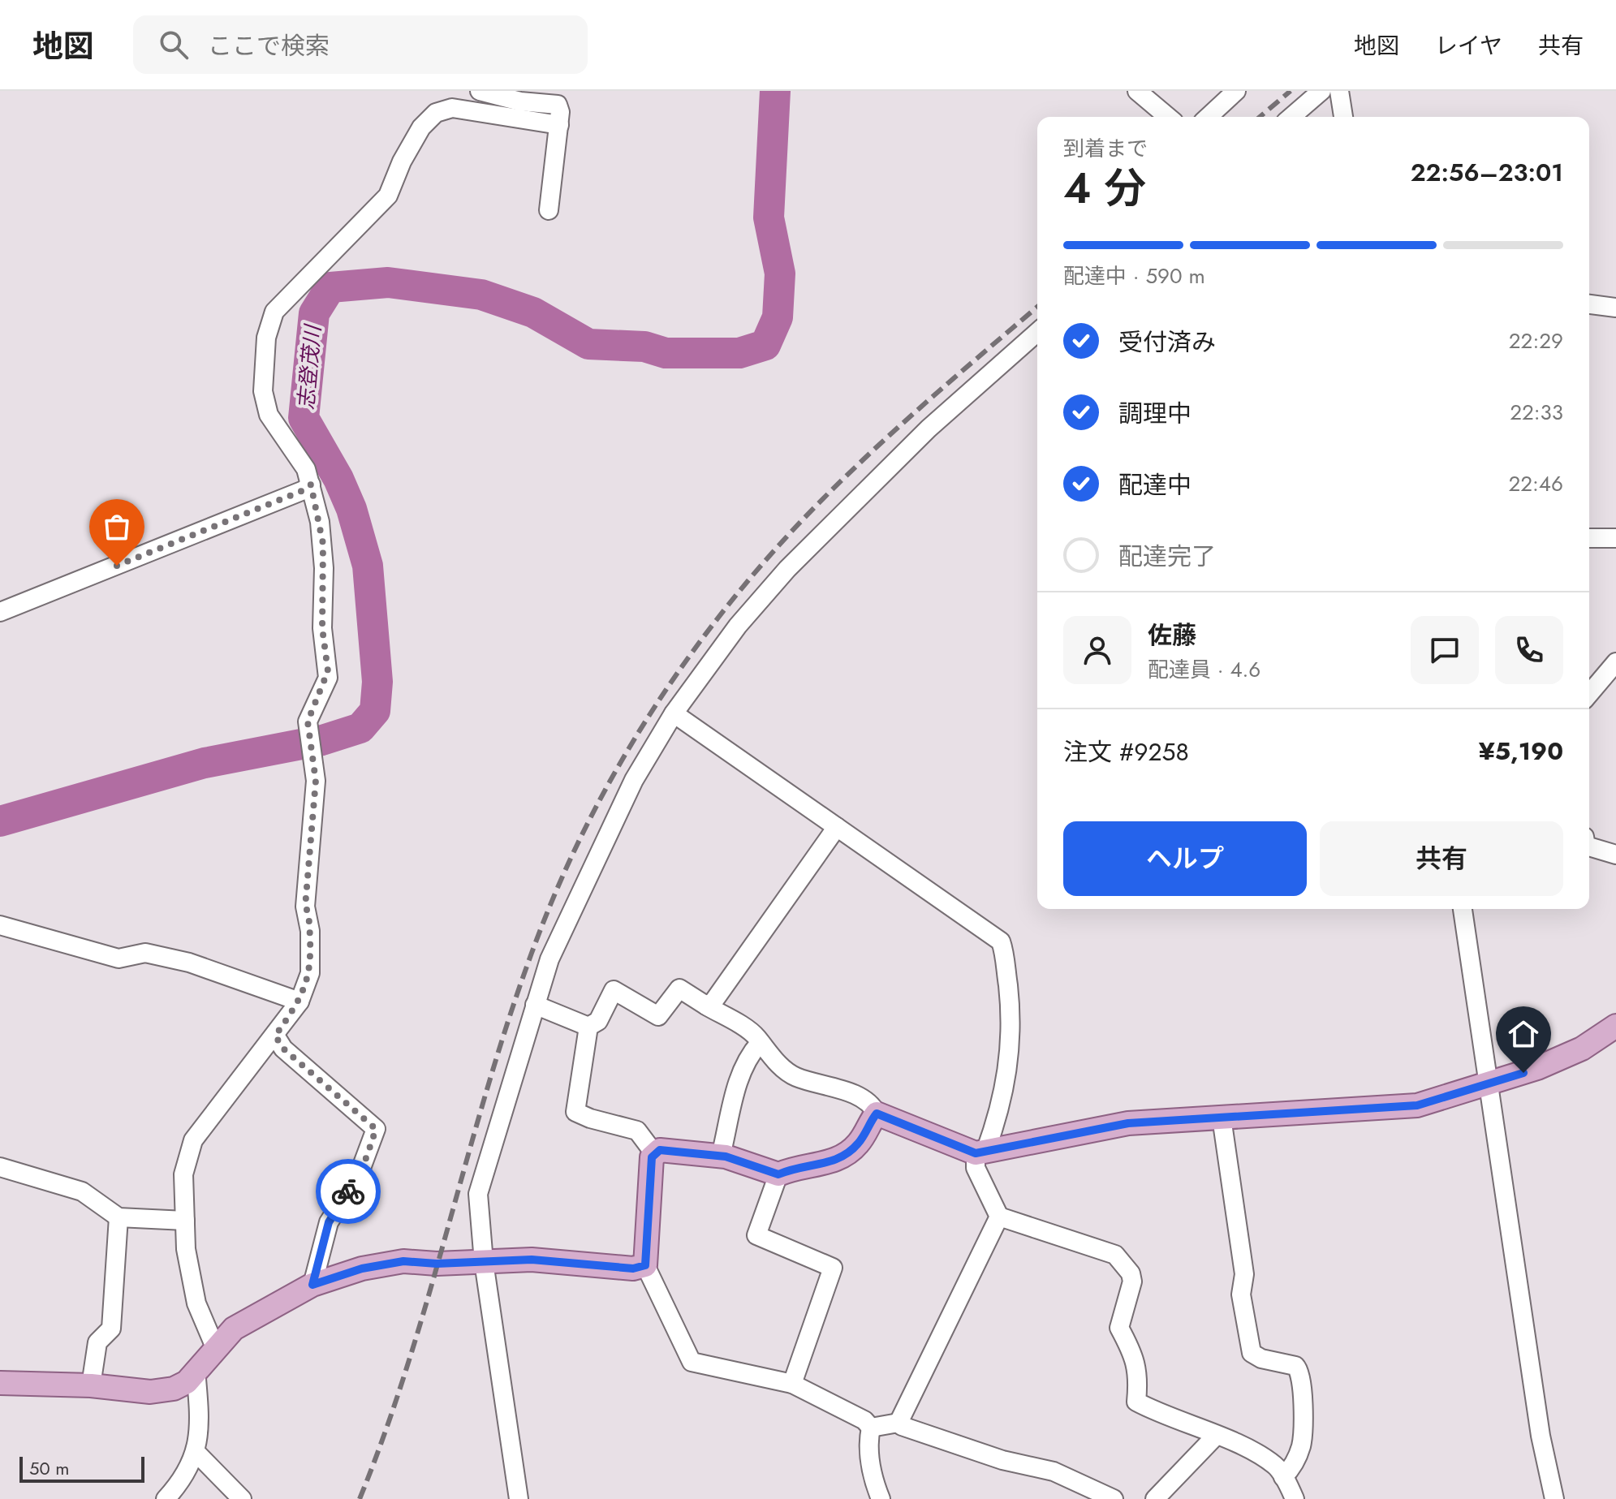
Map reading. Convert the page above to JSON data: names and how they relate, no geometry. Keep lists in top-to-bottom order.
{
  "water": ["志登茂川"],
  "scale_bar": "50 m",
  "page": {
    "header": "地図",
    "search": "ここで検索",
    "nav": ["地図", "レイヤ", "共有"],
    "heading": ["4 分", "到着まで", "22:56–23:01"],
    "panel": [
      "佐藤",
      "配達員 · 4.6",
      "注文 #9258",
      "¥5,190"
    ],
    "bar": "配達中 · 590 m",
    "list": [
      ["受付済み", "22:29"],
      ["調理中", "22:33"],
      ["配達中", "22:46"],
      "配達完了"
    ],
    "buttons": ["ヘルプ", "共有"],
    "scale": "50 m"
  }
}
